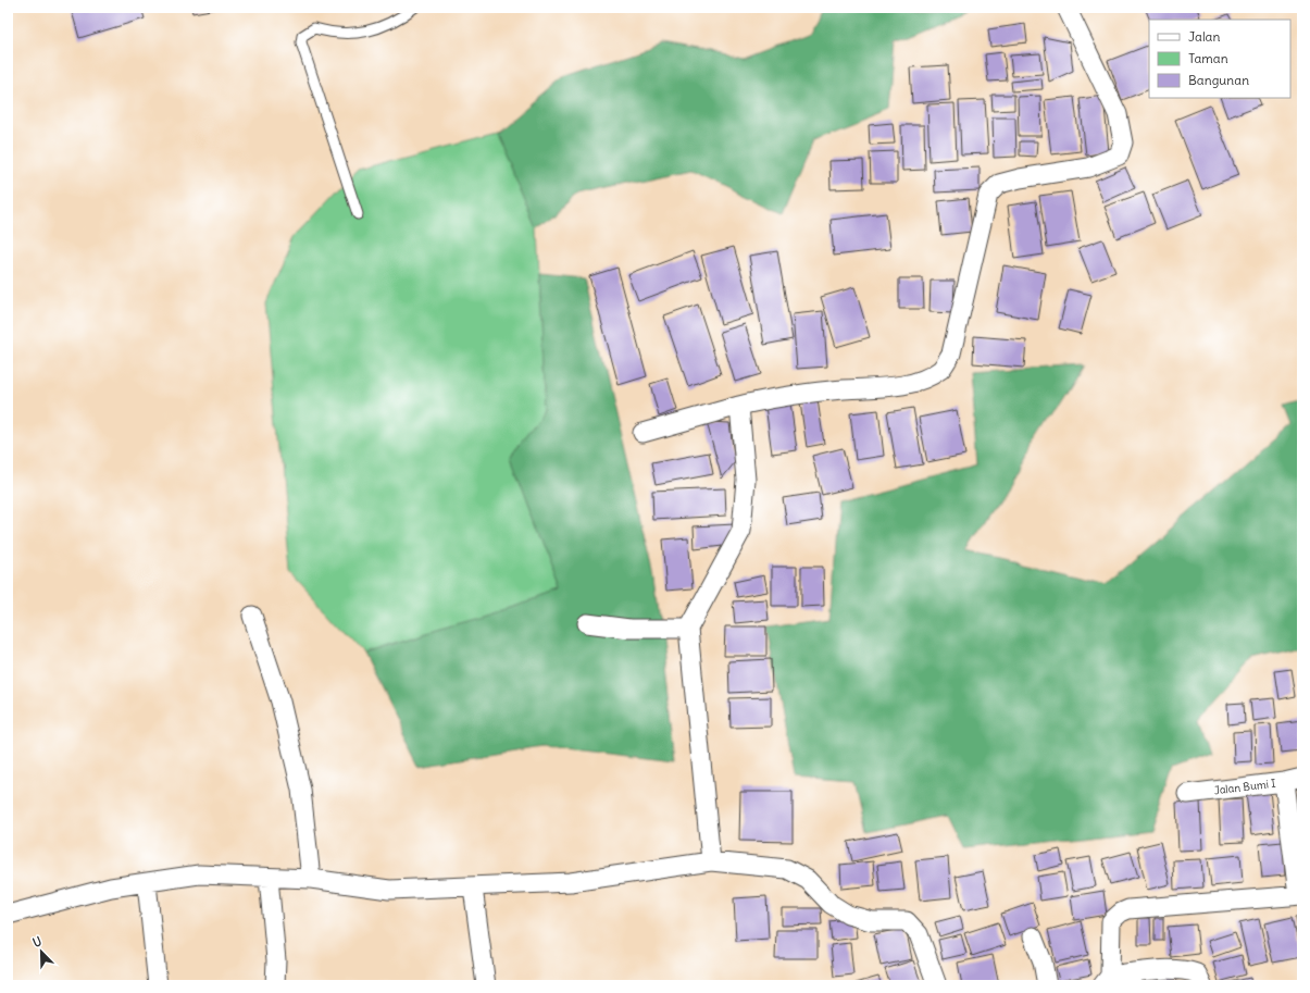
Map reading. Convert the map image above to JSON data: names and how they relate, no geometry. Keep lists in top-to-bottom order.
{
  "streets": {
    "street": ["Jalan Bumi I"]
  },
  "legend": ["Jalan", "Taman", "Bangunan"],
  "north": "top left"
}
